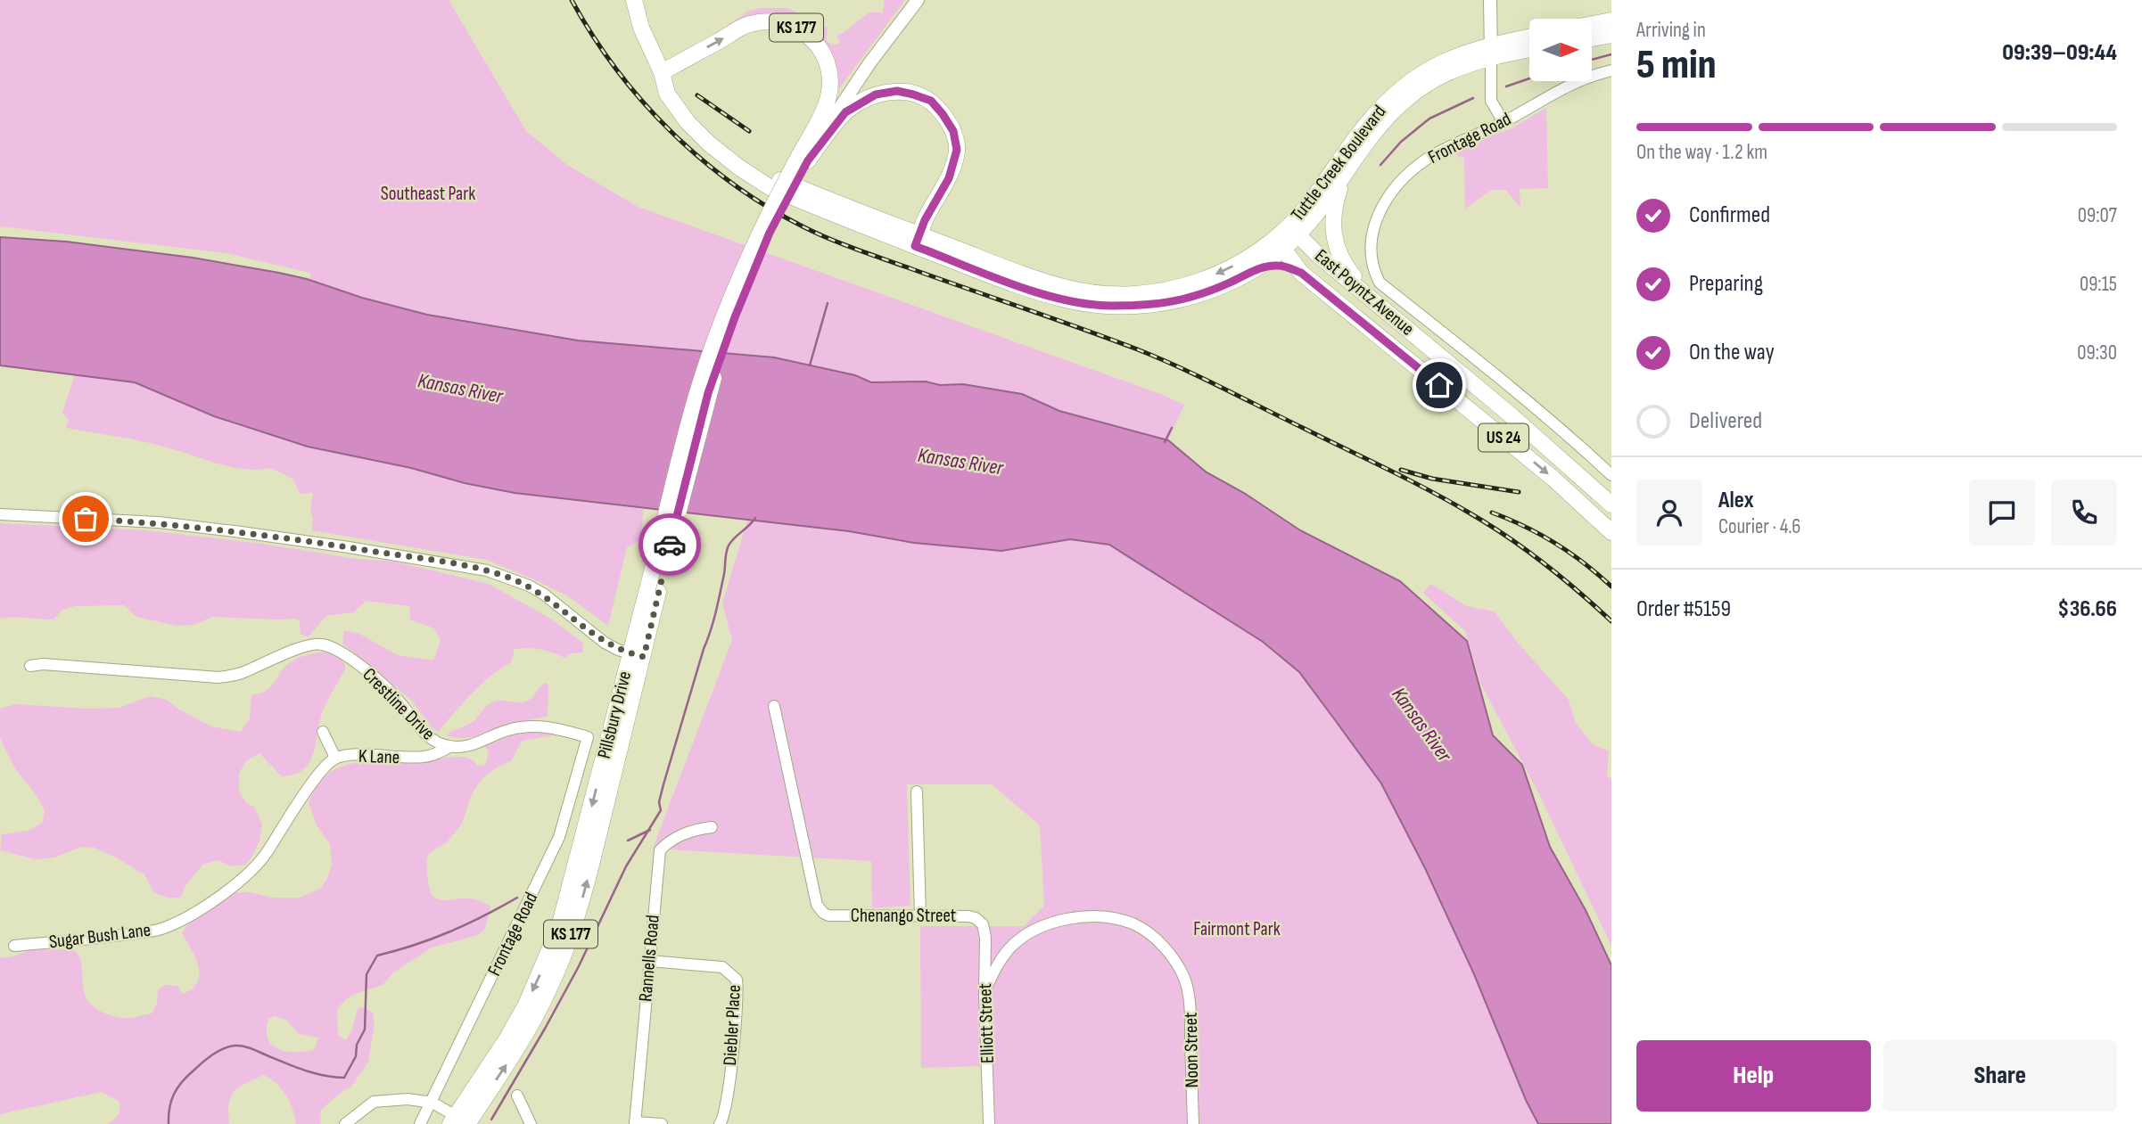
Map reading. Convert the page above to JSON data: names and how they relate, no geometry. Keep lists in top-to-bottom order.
{
  "streets": {
    "highway": [
      "KS 177",
      "Tuttle Creek Boulevard",
      "East Poyntz Avenue",
      "US 24",
      "Pillsbury Drive"
    ],
    "street": [
      "Frontage Road",
      "Crestline Drive",
      "K Lane",
      "Chenango Street",
      "Sugar Bush Lane",
      "Rannells Road",
      "Elliott Street",
      "Diebler Place",
      "Noon Street"
    ]
  },
  "crossings": [
    ["KS 177", "Pillsbury Drive"],
    ["Frontage Road", "Crestline Drive"],
    ["Tuttle Creek Boulevard", "East Poyntz Avenue"],
    ["Tuttle Creek Boulevard", "US 24"],
    ["East Poyntz Avenue", "US 24"],
    ["Crestline Drive", "K Lane"],
    ["K Lane", "Sugar Bush Lane"],
    ["Chenango Street", "Elliott Street"],
    ["Rannells Road", "Diebler Place"],
    ["Elliott Street", "Noon Street"]
  ],
  "water": ["Kansas River"],
  "parks": ["Southeast Park", "Fairmont Park"],
  "north": "right",
  "page": {
    "heading": ["5 min", "Arriving in", "09:39–09:44"],
    "panel": [
      "Alex",
      "Courier · 4.6",
      "Order #5159",
      "$36.66"
    ],
    "bar": "On the way · 1.2 km",
    "list": [
      ["Confirmed", "09:07"],
      ["Preparing", "09:15"],
      ["On the way", "09:30"],
      "Delivered"
    ],
    "buttons": ["Help", "Share"]
  }
}
